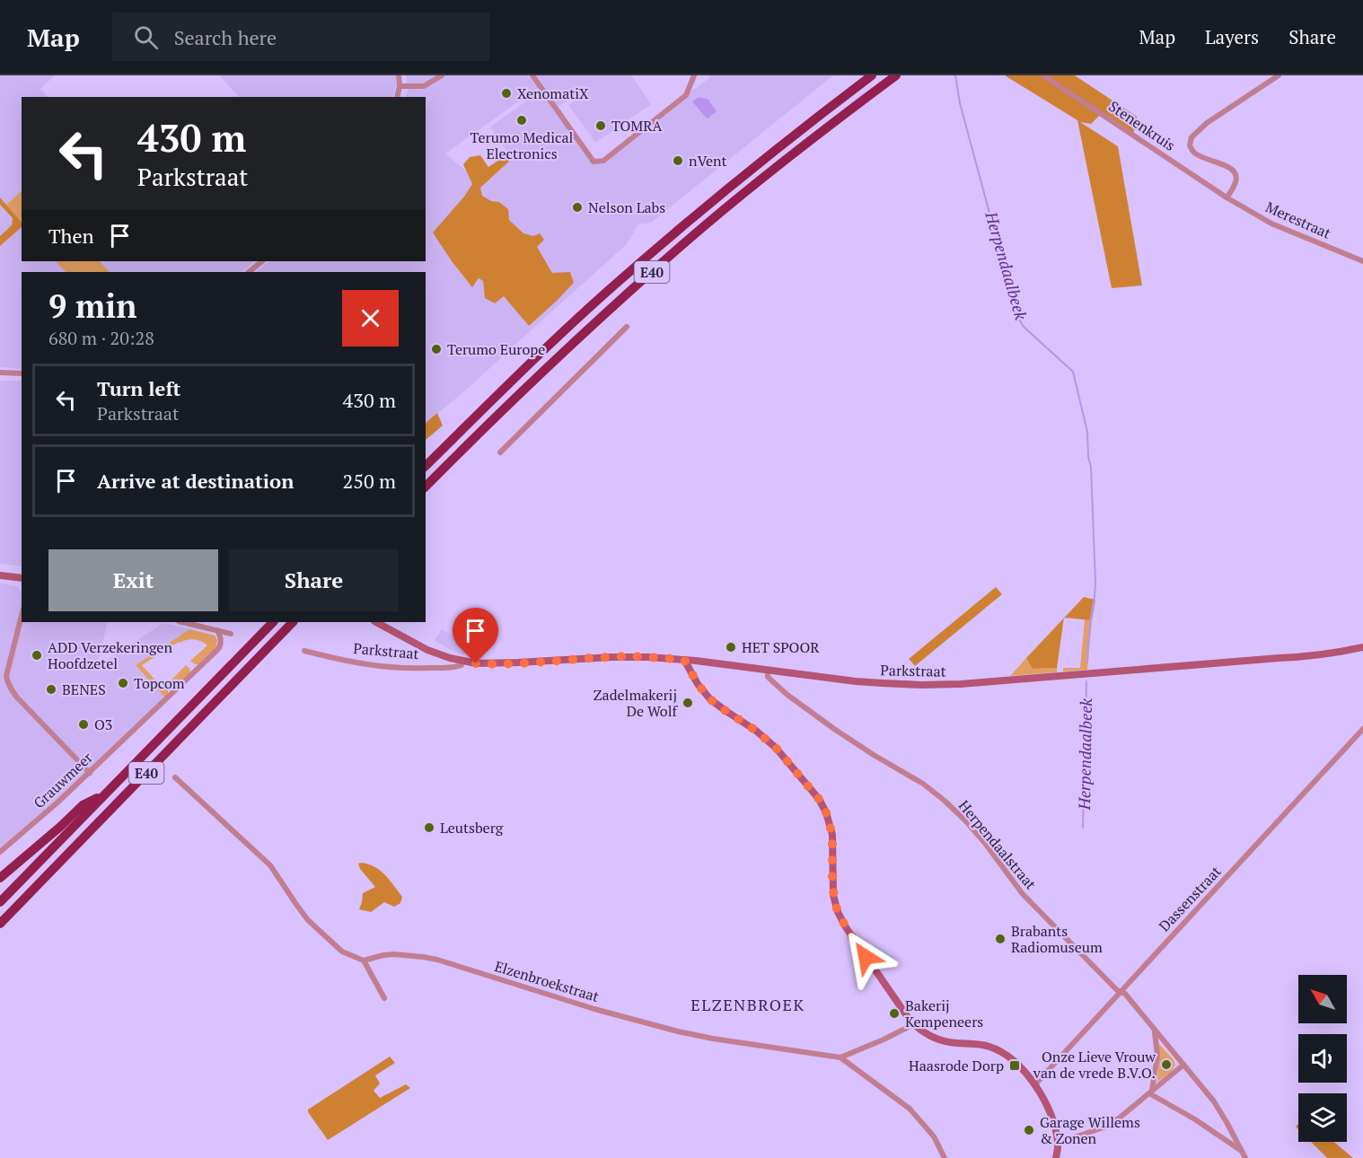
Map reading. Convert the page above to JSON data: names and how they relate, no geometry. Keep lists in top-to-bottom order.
{
  "streets": {
    "highway": ["E40"],
    "street": [
      "Stenenkruis",
      "Merestraat",
      "Parkstraat",
      "Grauwmeer",
      "Herpendaalstraat",
      "Dassenstraat",
      "Elzenbroekstraat"
    ]
  },
  "crossings": [
    ["Stenenkruis", "Merestraat"],
    ["Parkstraat", "Herpendaalstraat"],
    ["Herpendaalstraat", "Dassenstraat"]
  ],
  "districts": ["ELZENBROEK"],
  "water": ["Herpendaalbeek"],
  "places": {
    "other": [
      "XenomatiX",
      "Terumo Medical Electronics",
      "TOMRA",
      "nVent",
      "Nelson Labs",
      "Terumo Europe",
      "HET SPOOR",
      "ADD Verzekeringen Hoofdzetel",
      "Topcom",
      "BENES",
      "Zadelmakerij De Wolf",
      "O3",
      "Leutsberg",
      "Brabants Radiomuseum",
      "Bakerij Kempeneers",
      "Onze Lieve Vrouw van de vrede B.V.O.",
      "Garage Willems & Zonen"
    ],
    "transit": ["Haasrode Dorp"]
  },
  "north": "top left",
  "page": {
    "header": "Map",
    "search": "Search here",
    "nav": ["Map", "Layers", "Share"],
    "turn": ["430 m", "Parkstraat"],
    "then": "Then",
    "heading": ["9 min", "680 m · 20:28"],
    "list": [
      {
        "name": "Turn left",
        "note": "Parkstraat",
        "value": "430 m"
      },
      {
        "name": "Arrive at destination",
        "value": "250 m"
      }
    ],
    "buttons": ["Exit", "Share"]
  }
}
